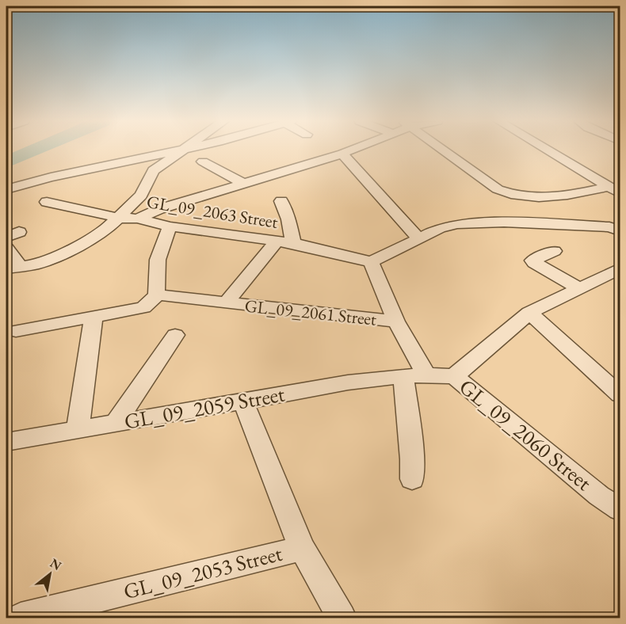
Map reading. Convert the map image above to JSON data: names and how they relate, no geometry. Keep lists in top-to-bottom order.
{
  "streets": {
    "street": [
      "GL_09_2063 Street",
      "GL_09_2061 Street",
      "GL_09_2059 Street",
      "GL_09_2060 Street",
      "GL_09_2053 Street"
    ]
  },
  "crossings": [
    ["GL_09_2063 Street", "GL_09_2061 Street"],
    ["GL_09_2059 Street", "GL_09_2060 Street"]
  ],
  "north": "top right"
}
